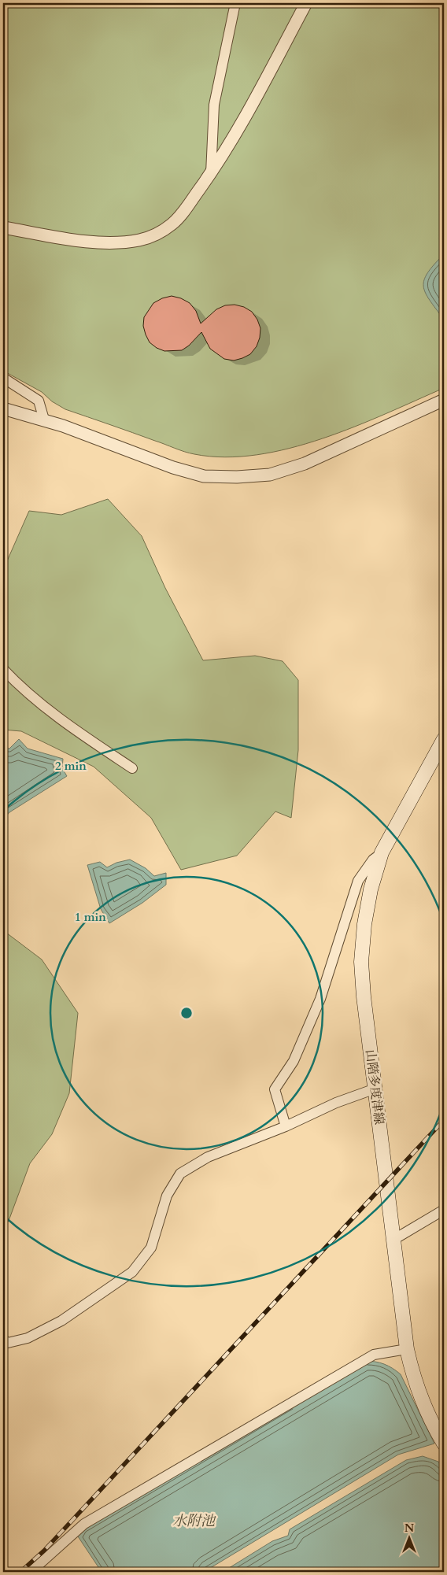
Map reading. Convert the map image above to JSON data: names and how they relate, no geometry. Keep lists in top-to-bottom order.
{
  "streets": {
    "main road": ["山階多度津線"]
  },
  "water": ["水附池"],
  "north": "top",
  "rings": ["2 min", "1 min"]
}
